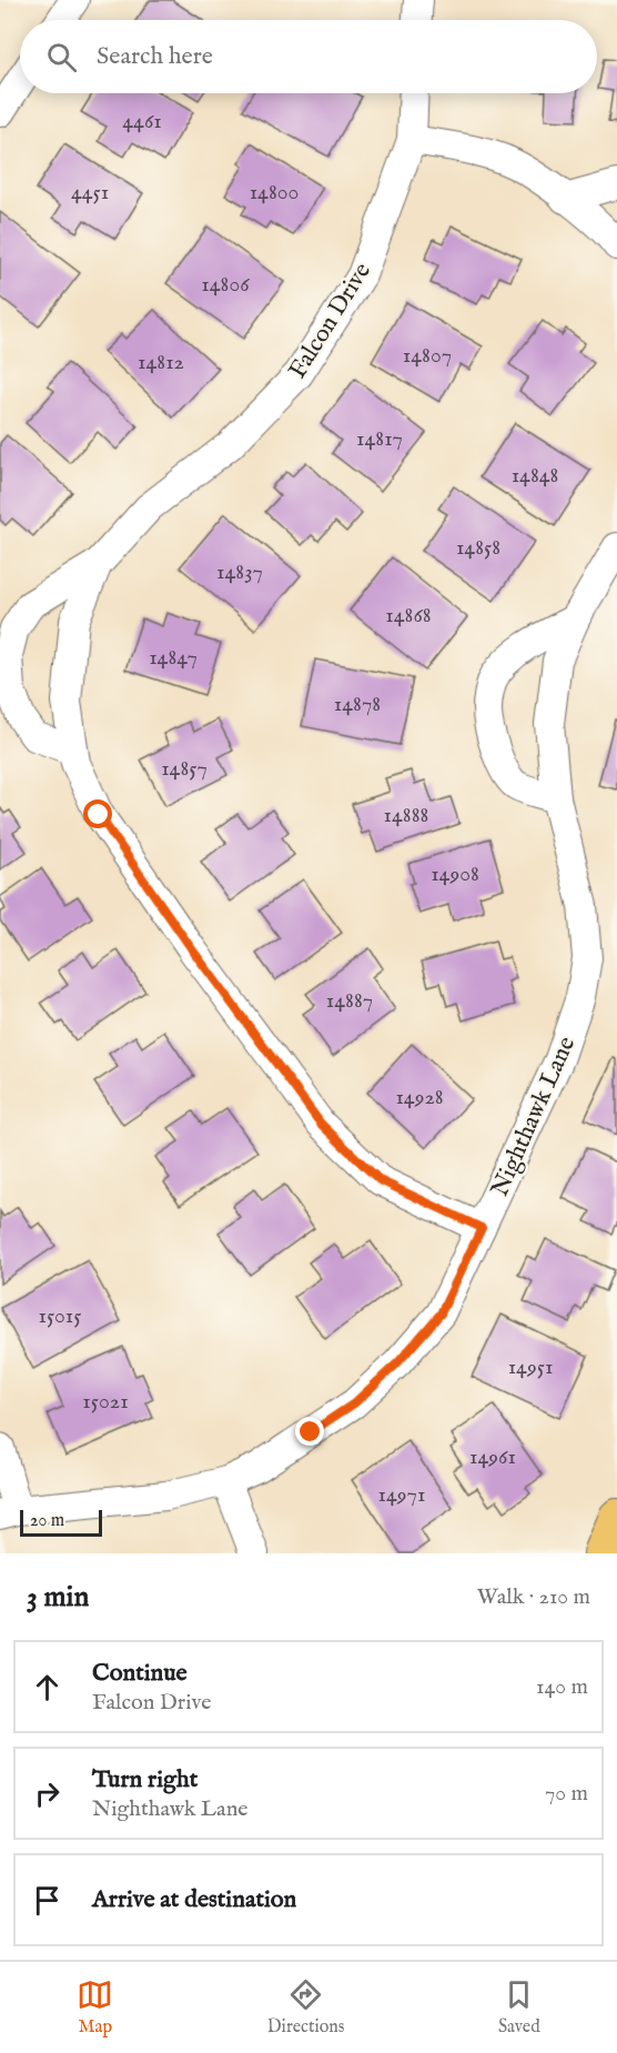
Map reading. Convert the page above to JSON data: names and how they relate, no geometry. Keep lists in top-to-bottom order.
{
  "streets": {
    "street": ["Falcon Drive", "Nighthawk Lane"]
  },
  "crossings": [
    ["Falcon Drive", "Nighthawk Lane"]
  ],
  "house_numbers": [
    "4461",
    "4451",
    "14800",
    "14806",
    "14807",
    "14812",
    "14817",
    "14848",
    "14858",
    "14837",
    "14868",
    "14847",
    "14878",
    "14857",
    "14888",
    "14908",
    "14887",
    "14928",
    "15015",
    "14951",
    "15021",
    "14961",
    "14971"
  ],
  "scale_bar": "20 m",
  "page": {
    "search": "Search here",
    "scale": "20 m",
    "heading": ["3 min", "Walk · 210 m"],
    "list": [
      ["Continue", "Falcon Drive", "140 m"],
      ["Turn right", "Nighthawk Lane", "70 m"],
      "Arrive at destination"
    ],
    "nav": ["Map", "Directions", "Saved"]
  }
}
